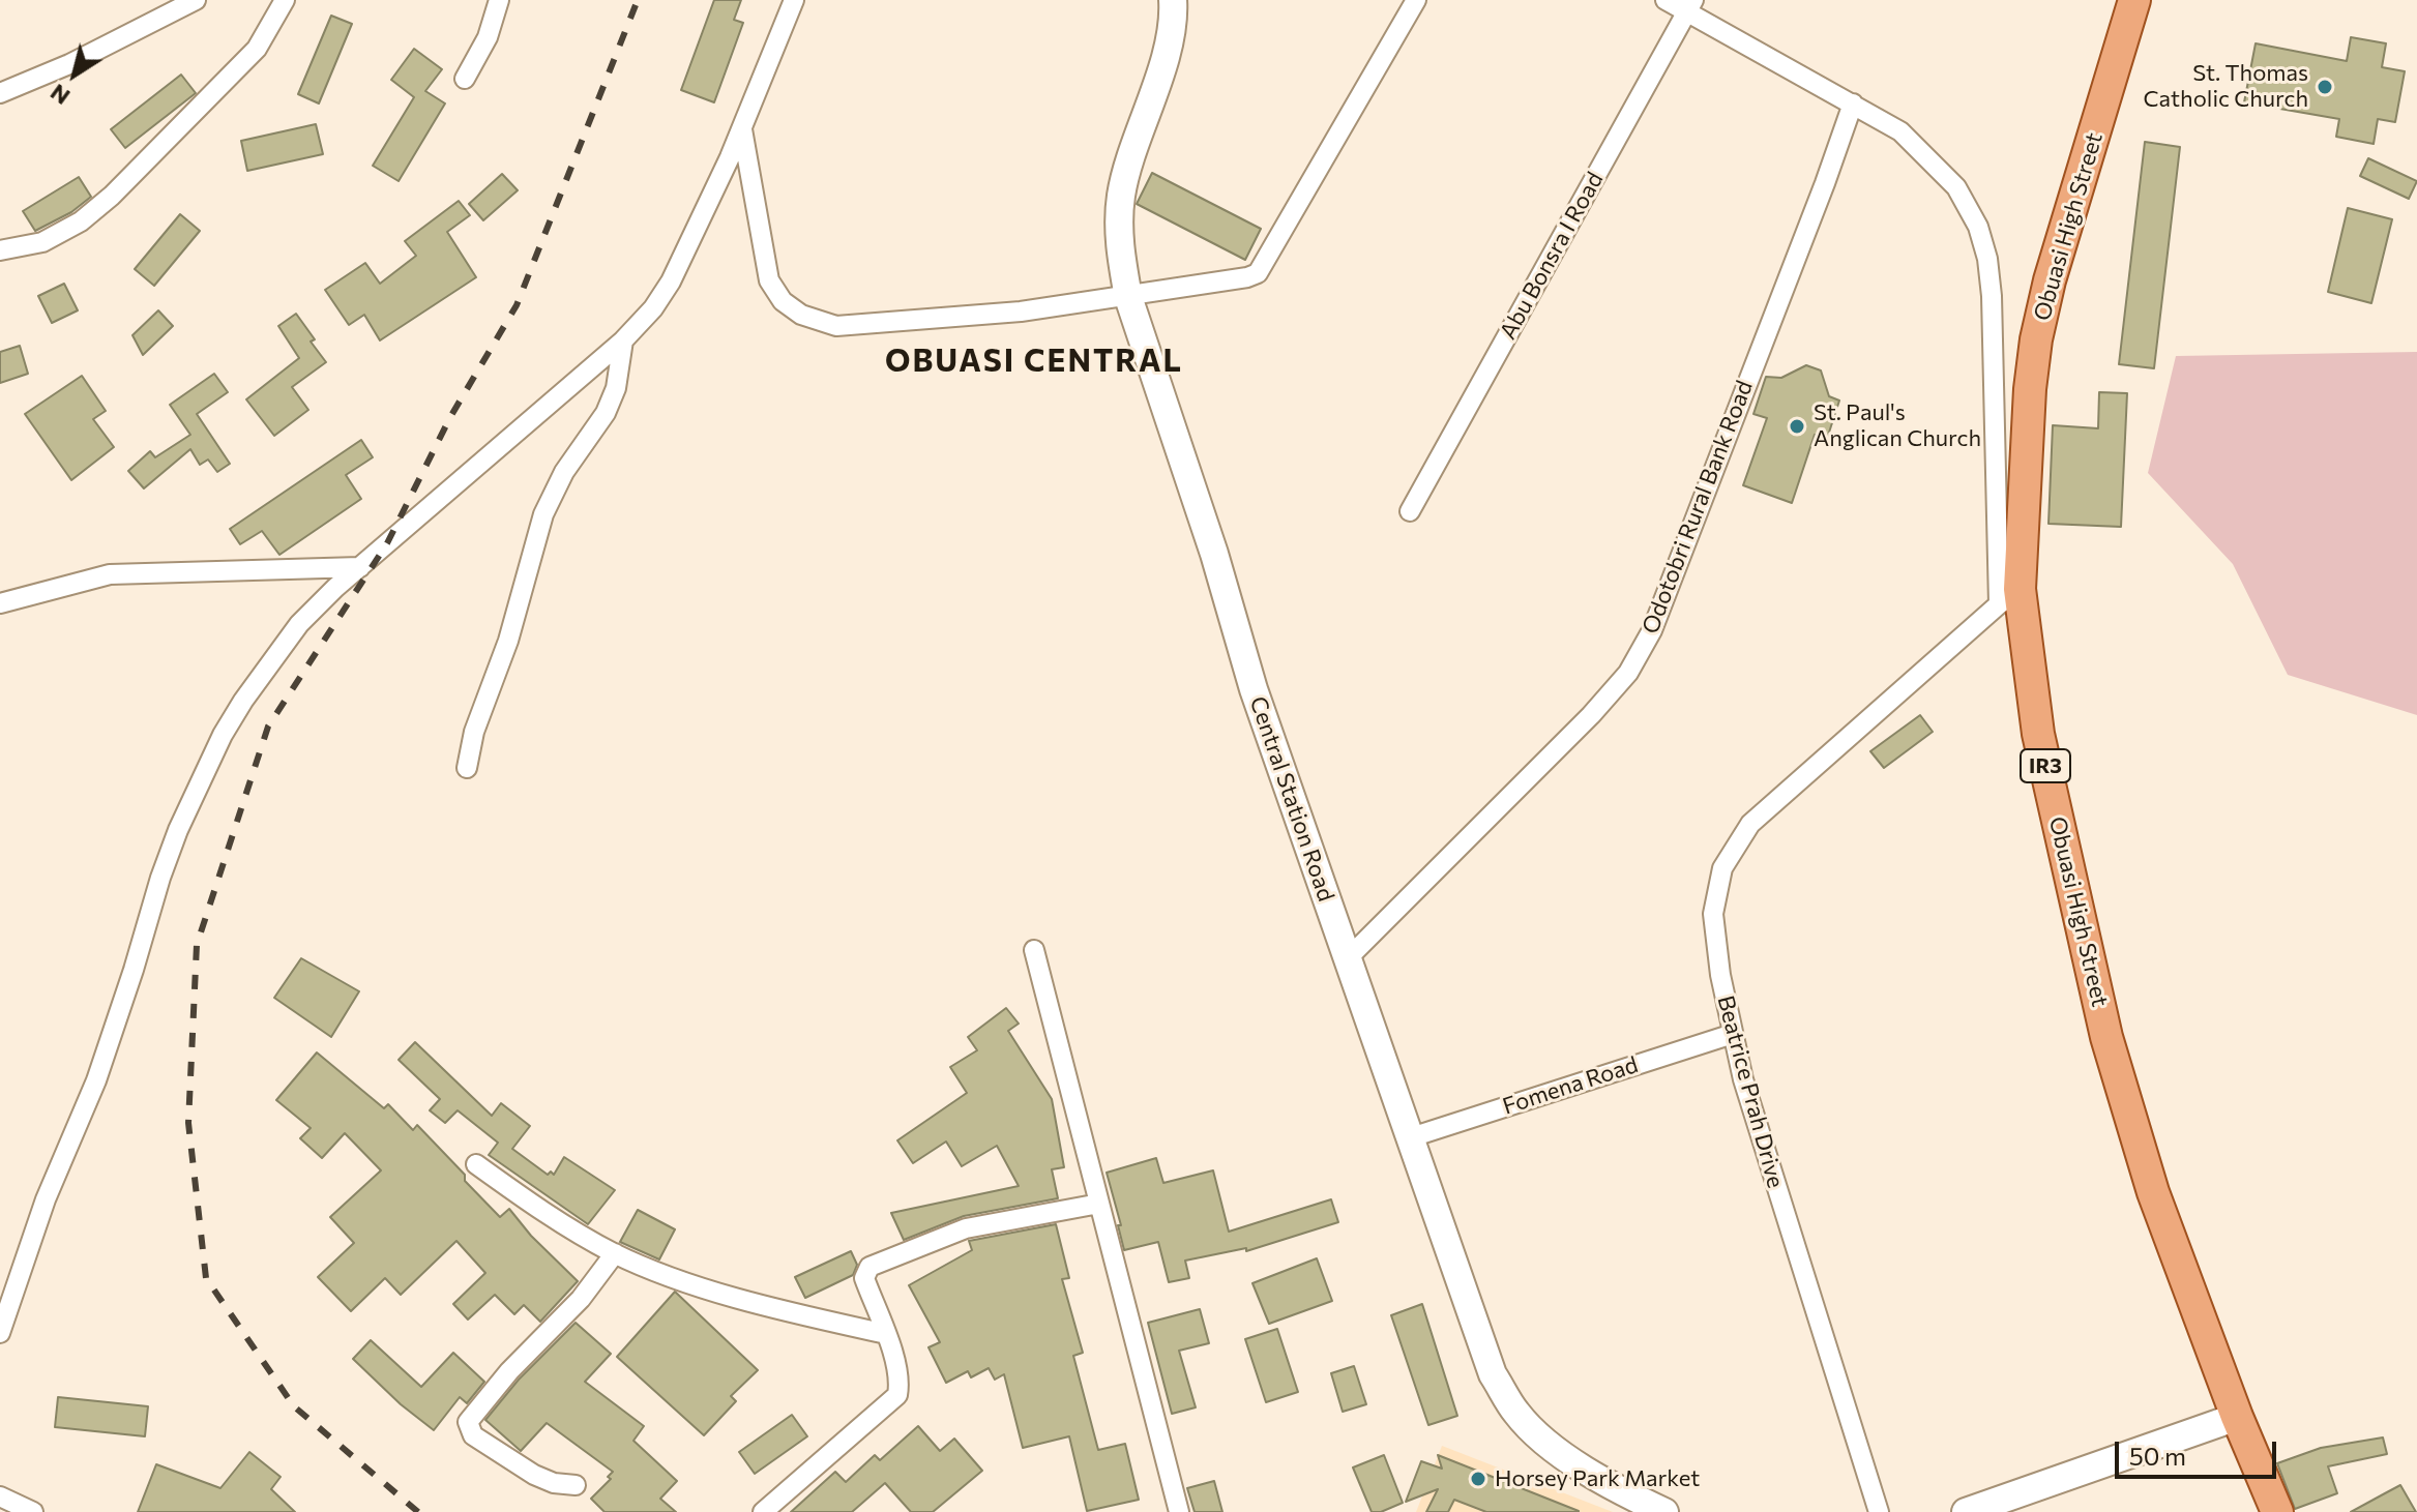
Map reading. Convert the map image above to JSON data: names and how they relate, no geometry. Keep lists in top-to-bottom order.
{
  "streets": {
    "main road": ["Obuasi High Street", "IR3"],
    "street": [
      "Abu Bonsra I Road",
      "Odotobri Rural Bank Road",
      "Central Station Road",
      "Fomena Road",
      "Beatrice Prah Drive"
    ]
  },
  "crossings": [
    ["Obuasi High Street", "Beatrice Prah Drive"],
    ["Odotobri Rural Bank Road", "Central Station Road"],
    ["Central Station Road", "Fomena Road"],
    ["Fomena Road", "Beatrice Prah Drive"]
  ],
  "districts": ["OBUASI CENTRAL"],
  "places": ["St. Thomas Catholic Church", "St. Paul's Anglican Church", "Horsey Park Market"],
  "scale_bar": "50 m",
  "north": "bottom left"
}
